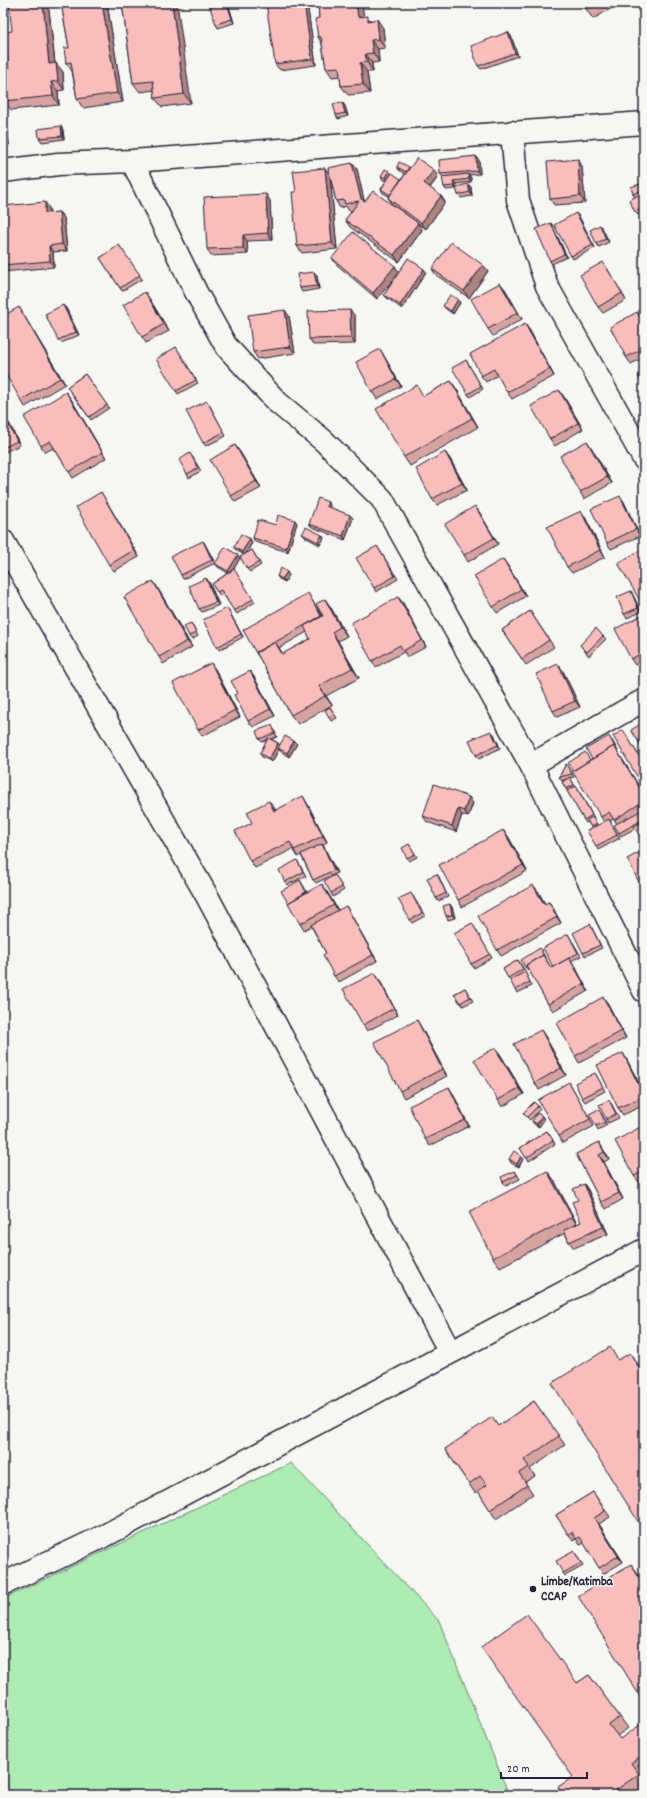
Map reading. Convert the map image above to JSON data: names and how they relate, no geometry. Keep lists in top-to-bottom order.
{
  "places": ["Limbe/Katimba CCAP"],
  "scale_bar": "20 m"
}
